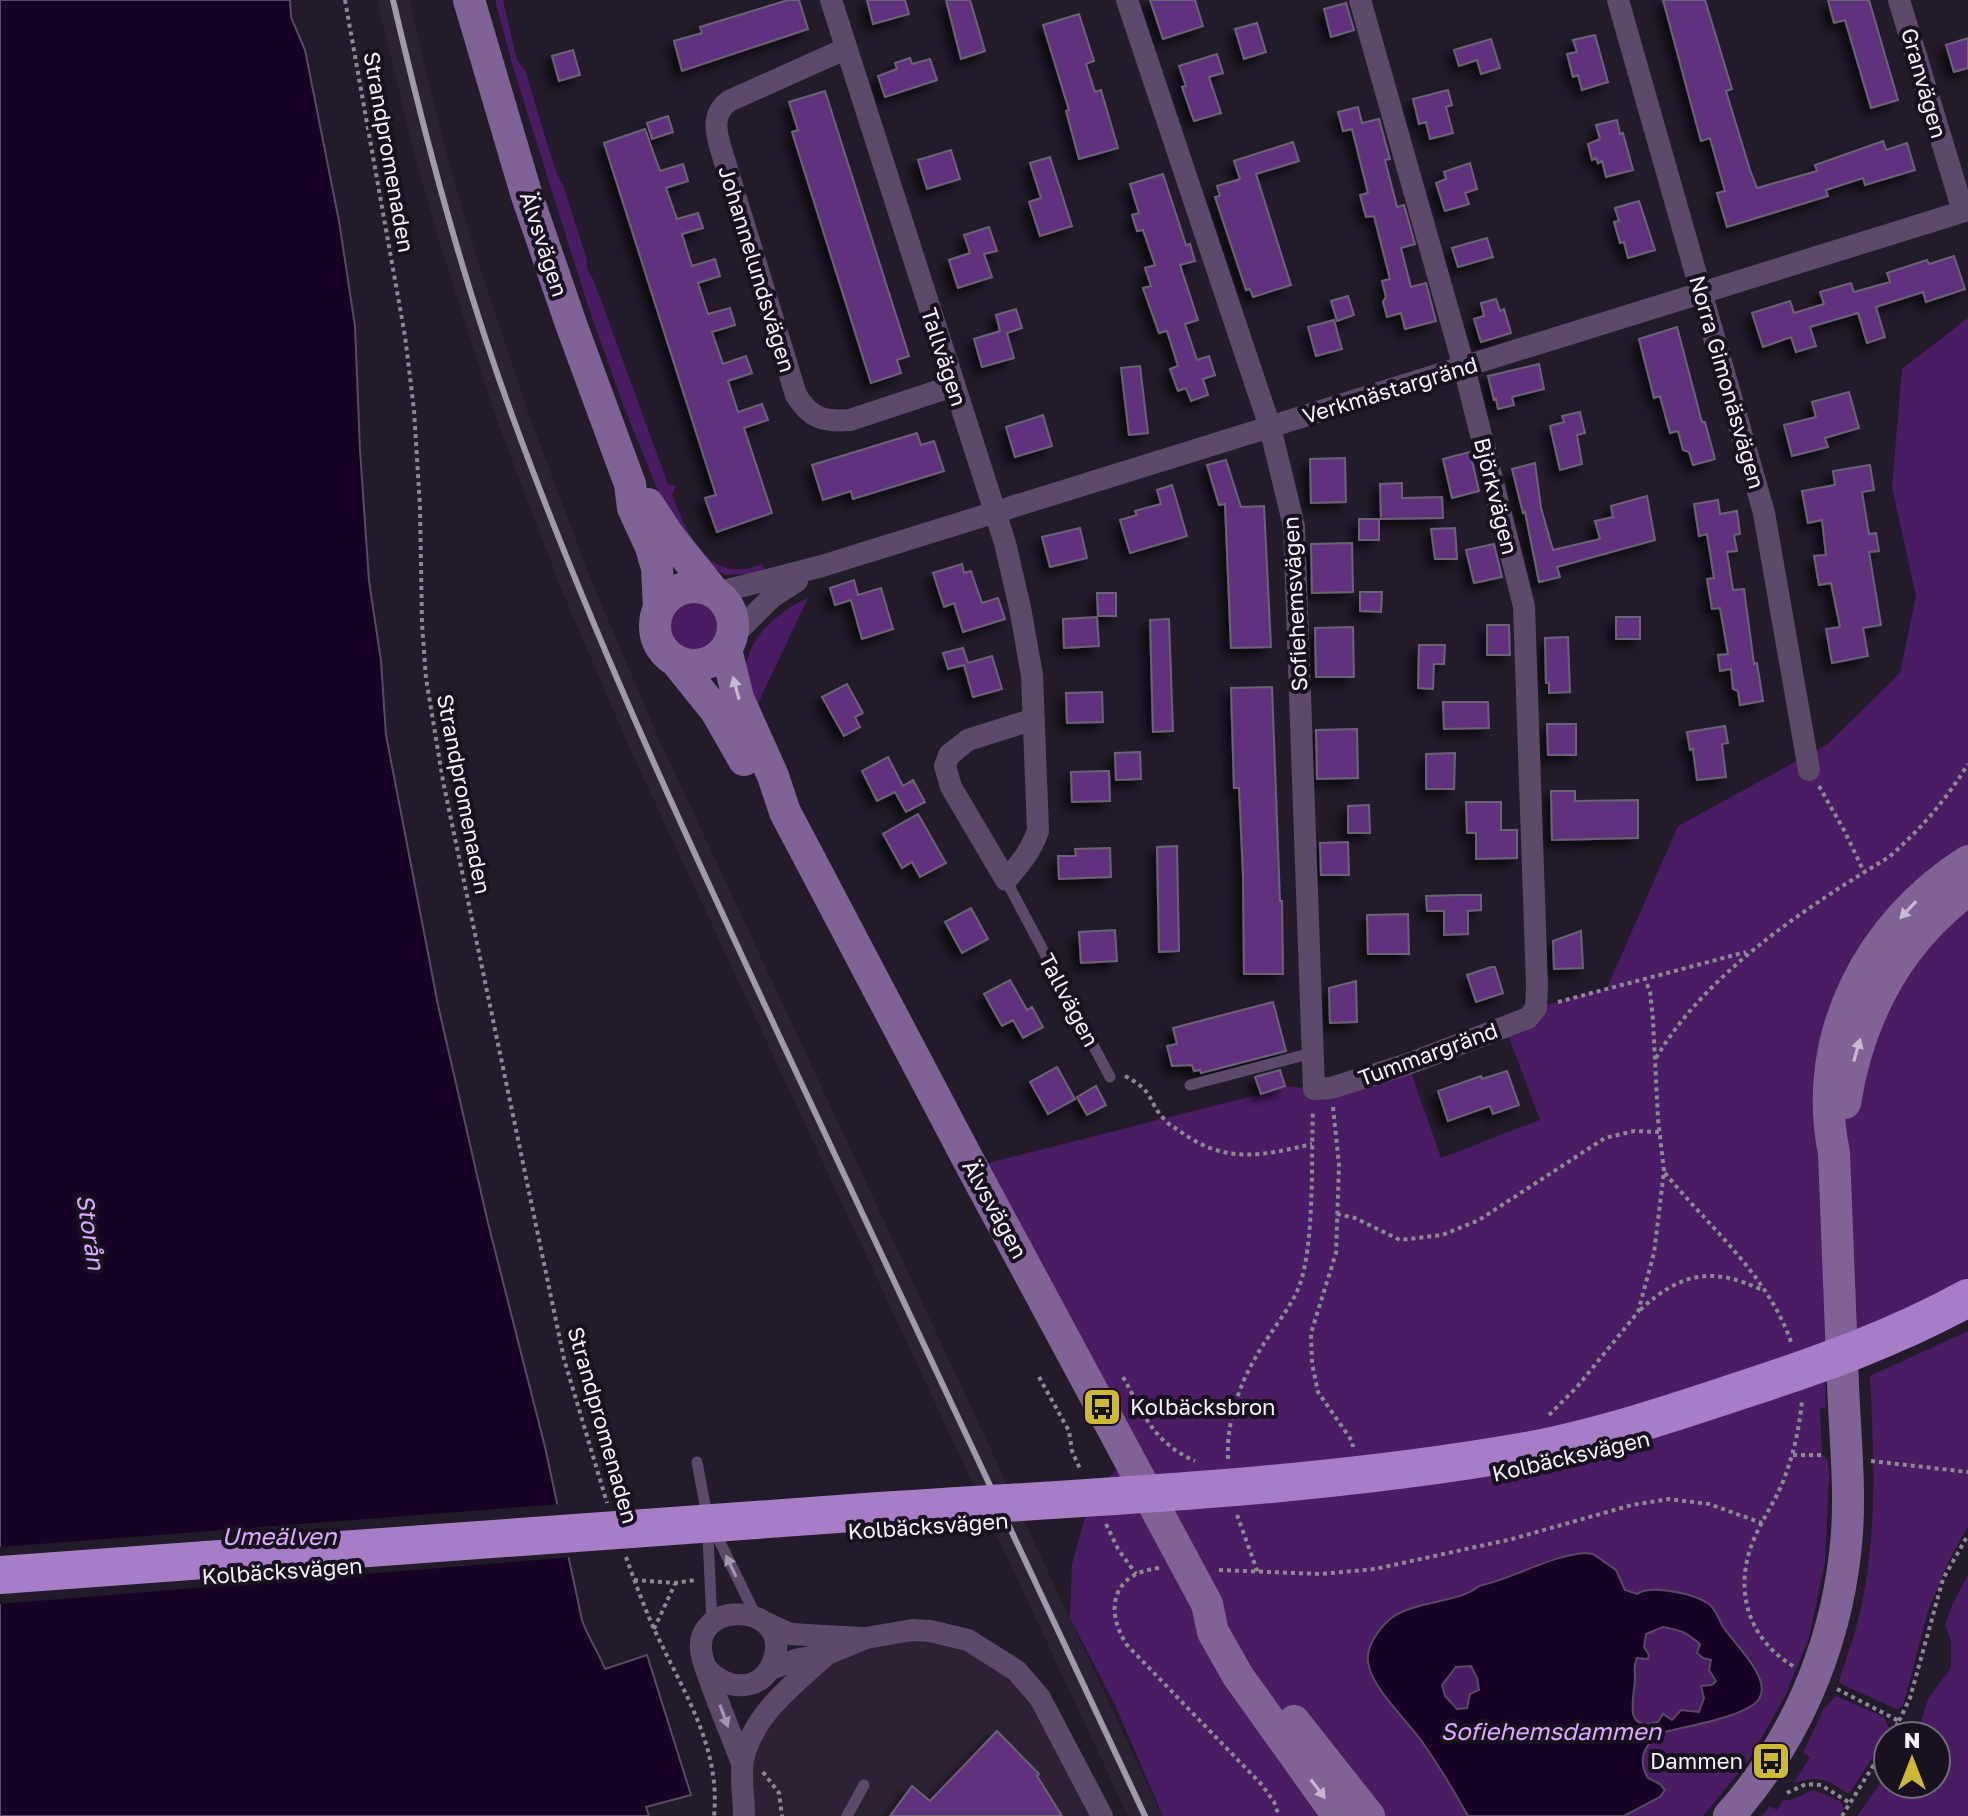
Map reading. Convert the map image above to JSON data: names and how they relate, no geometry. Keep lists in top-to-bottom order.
{
  "streets": {
    "highway": ["Kolbäcksvägen"],
    "main road": ["Älvsvägen"],
    "street": [
      "Granvägen",
      "Johannelundsvägen",
      "Tallvägen",
      "Norra Gimonäsvägen",
      "Verkmästargränd",
      "Björkvägen",
      "Sofiehemsvägen",
      "Tummargränd"
    ],
    "path": ["Strandpromenaden"]
  },
  "crossings": [
    ["Granvägen", "Verkmästargränd"],
    ["Älvsvägen", "Verkmästargränd"],
    ["Johannelundsvägen", "Tallvägen"],
    ["Tallvägen", "Verkmästargränd"],
    ["Norra Gimonäsvägen", "Verkmästargränd"],
    ["Verkmästargränd", "Björkvägen"],
    ["Verkmästargränd", "Sofiehemsvägen"],
    ["Björkvägen", "Tummargränd"],
    ["Sofiehemsvägen", "Tummargränd"]
  ],
  "water": ["Storån", "Umeälven", "Sofiehemsdammen"],
  "places": {
    "bus stop": ["Kolbäcksbron", "Dammen"]
  },
  "north": "top"
}
